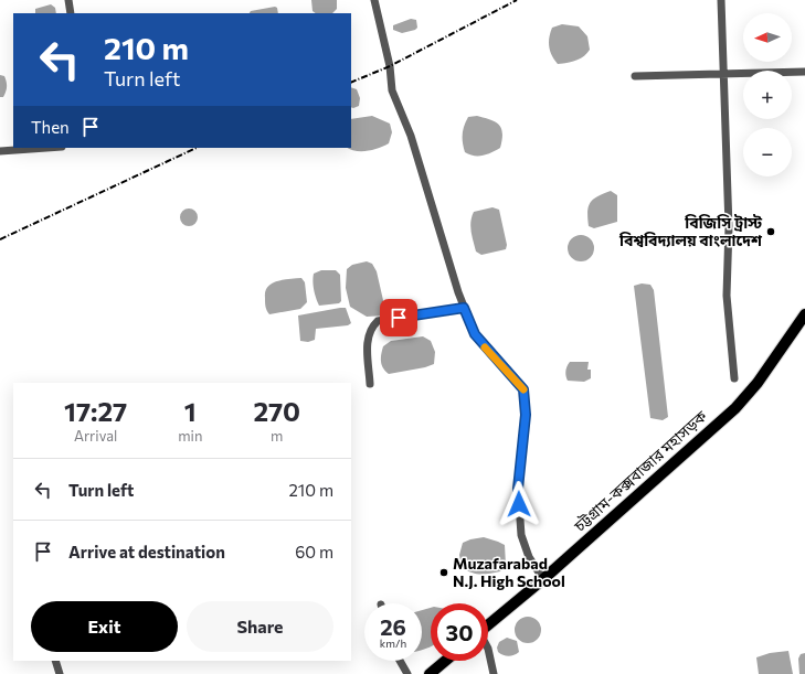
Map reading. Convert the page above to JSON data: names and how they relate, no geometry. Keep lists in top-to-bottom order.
{
  "streets": {
    "highway": ["চট্টগ্রাম-কক্সবাজার মহাসড়ক"]
  },
  "places": ["বিজিসি ট্রাস্ট বিশ্ববিদ্যালয় বাংলাদেশ", "Muzafarabad N.J. High School"],
  "north": "left",
  "page": {
    "map_buttons": ["+", "−"],
    "turn": ["210 m", "Turn left"],
    "then": "Then",
    "eta": [
      "17:27",
      "Arrival",
      "1",
      "min",
      "270",
      "m"
    ],
    "list": [
      {
        "name": "Turn left",
        "value": "210 m"
      },
      {
        "name": "Arrive at destination",
        "value": "60 m"
      }
    ],
    "buttons": ["Exit", "Share"],
    "speed": "26 km/h",
    "limit": "30"
  }
}
